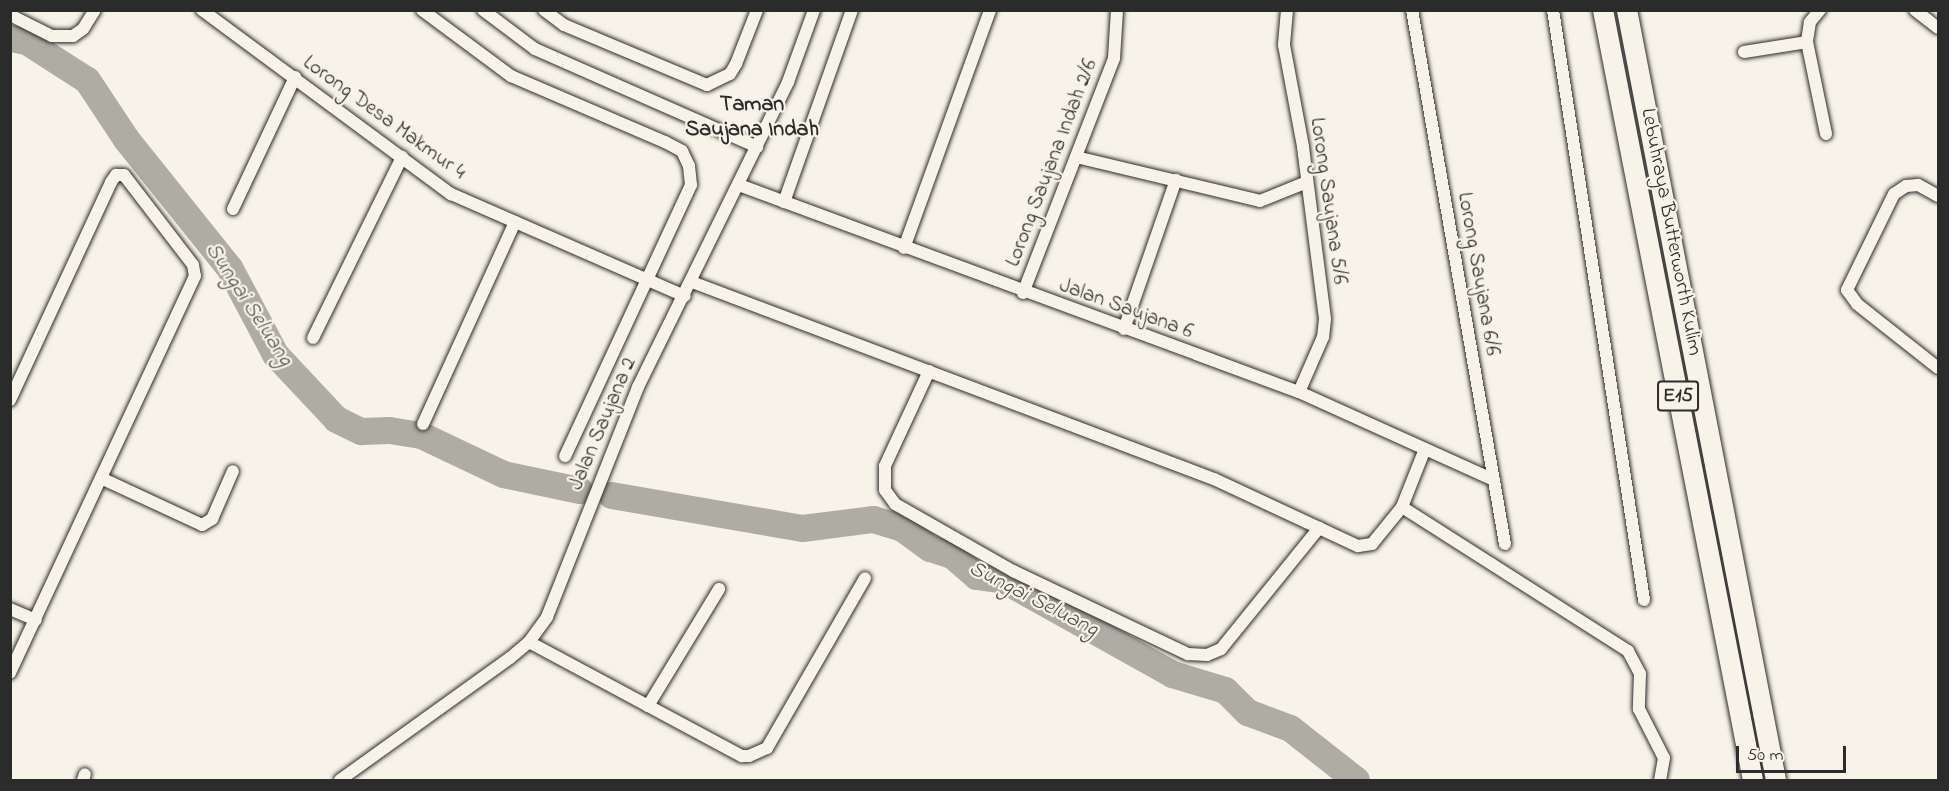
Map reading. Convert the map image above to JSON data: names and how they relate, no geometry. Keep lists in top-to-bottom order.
{
  "streets": {
    "highway": ["Lebuhraya Butterworth Kulim", "E15"],
    "street": [
      "Lorong Desa Makmur 4",
      "Lorong Saujana Indah 2/6",
      "Lorong Saujana 5/6",
      "Lorong Saujana 6/6",
      "Jalan Saujana 6",
      "Jalan Saujana 2"
    ]
  },
  "crossings": [
    ["Lorong Desa Makmur 4", "Jalan Saujana 2"],
    ["Lorong Saujana Indah 2/6", "Jalan Saujana 6"],
    ["Lorong Saujana 5/6", "Jalan Saujana 6"],
    ["Lorong Saujana 6/6", "Jalan Saujana 6"],
    ["Jalan Saujana 6", "Jalan Saujana 2"]
  ],
  "districts": ["Taman Saujana Indah"],
  "water": ["Sungai Seluang"],
  "scale_bar": "50 m"
}
